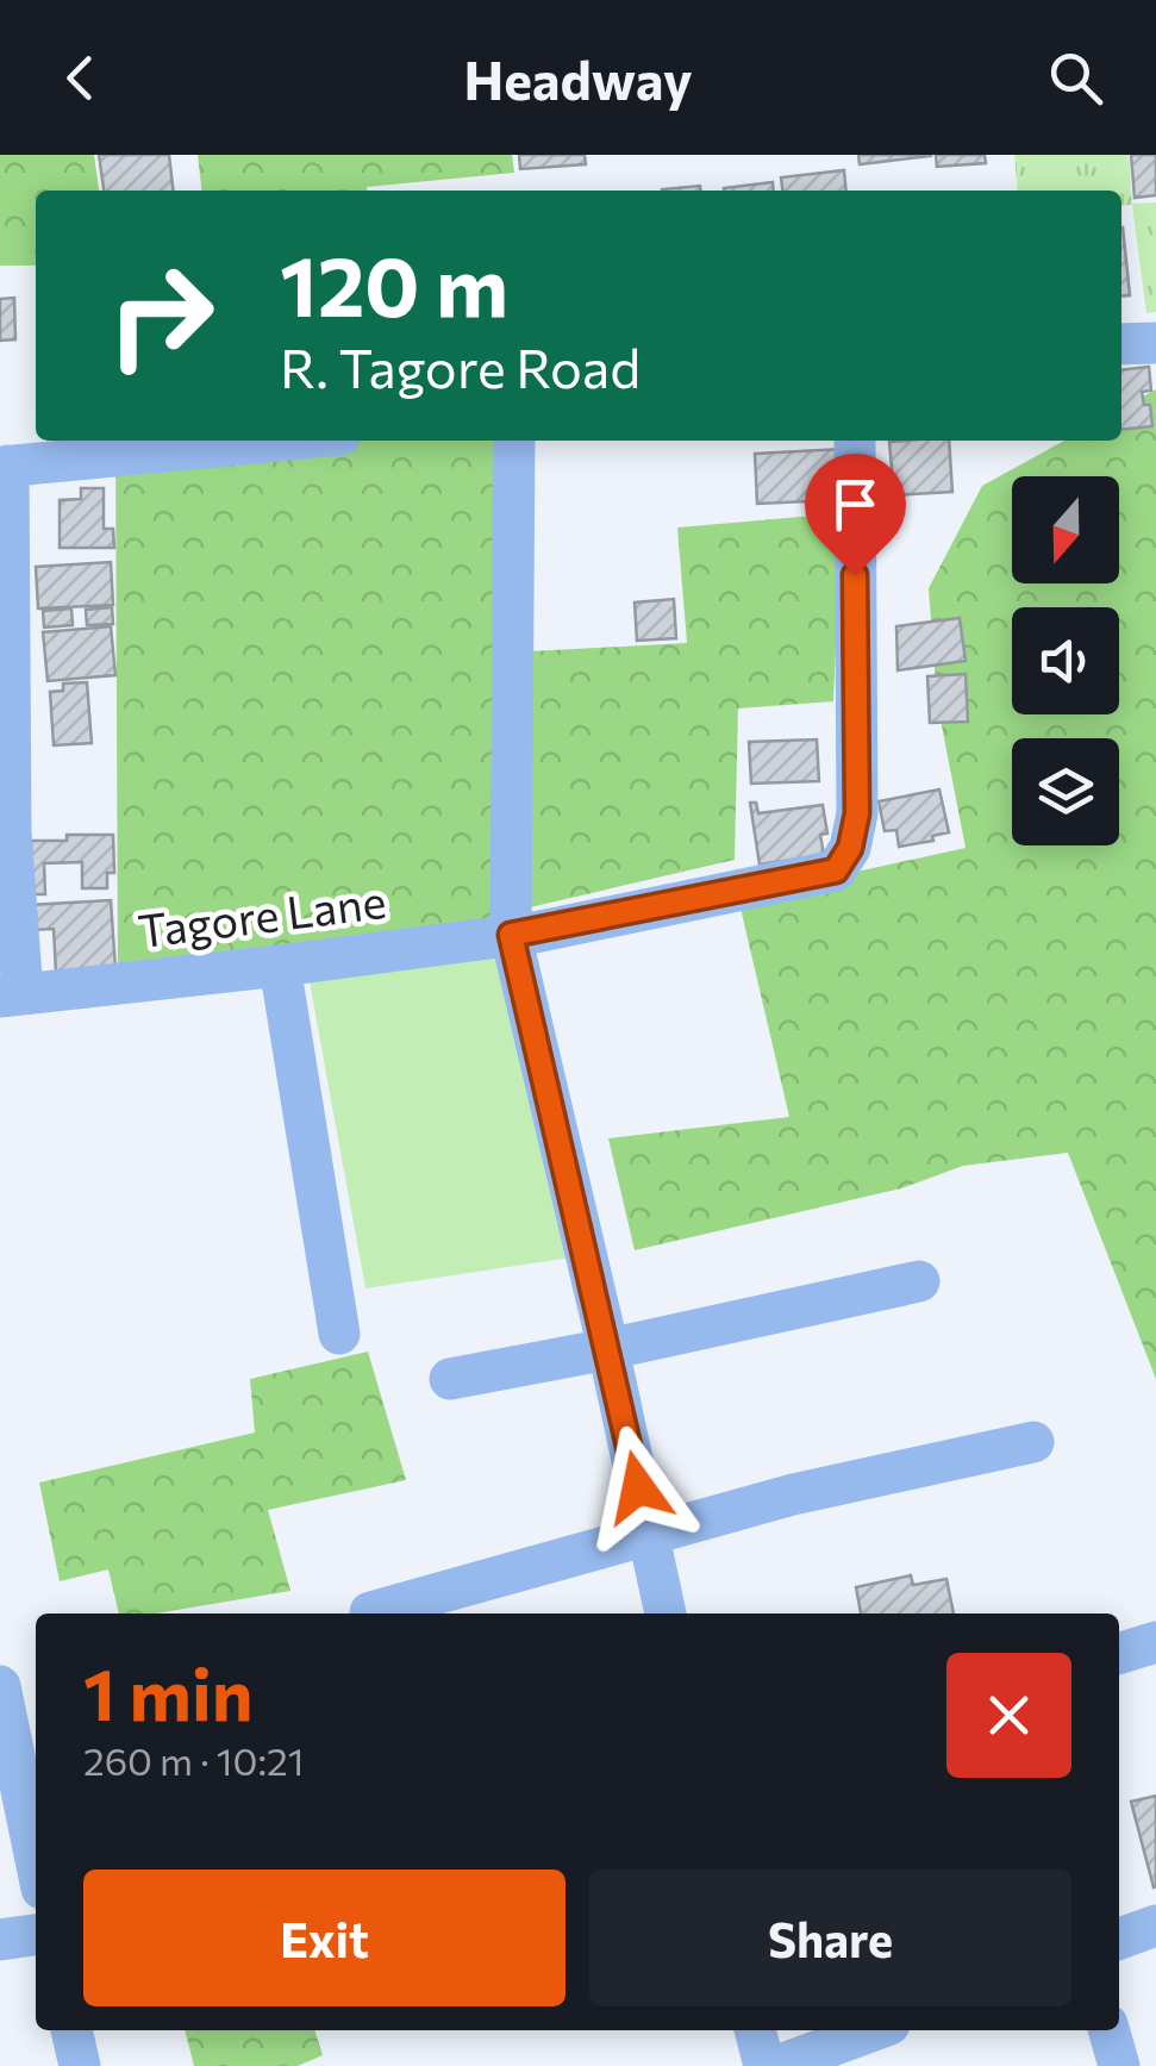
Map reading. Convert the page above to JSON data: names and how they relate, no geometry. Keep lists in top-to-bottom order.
{
  "streets": {
    "street": ["Tagore Lane"]
  },
  "north": "bottom",
  "page": {
    "header": "Headway",
    "turn": ["120 m", "R. Tagore Road"],
    "heading": ["1 min", "260 m · 10:21"],
    "buttons": ["Exit", "Share"]
  }
}
